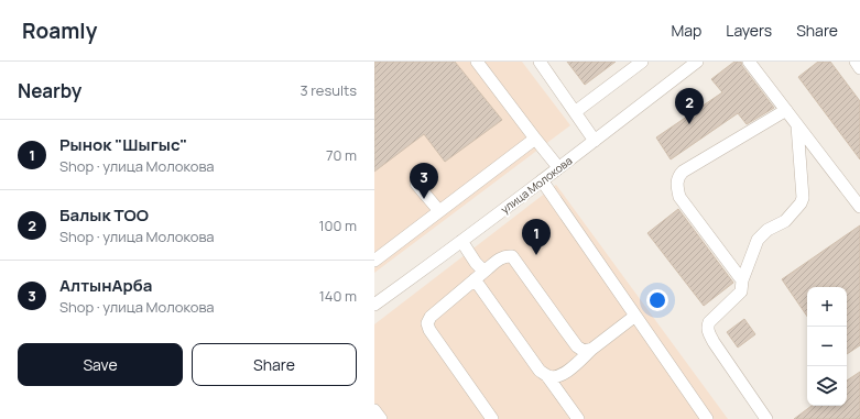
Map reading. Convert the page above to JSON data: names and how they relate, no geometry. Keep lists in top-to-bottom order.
{
  "streets": {
    "street": ["улица Молокова"]
  },
  "page": {
    "header": "Roamly",
    "nav": ["Map", "Layers", "Share"],
    "heading": ["Nearby", "3 results"],
    "pins": ["2", "3", "1"],
    "list": [
      {
        "mark": "1",
        "name": "Рынок \"Шыгыс\"",
        "note": "Shop · улица Молокова",
        "value": "70 m"
      },
      {
        "mark": "2",
        "name": "Балык ТОО",
        "note": "Shop · улица Молокова",
        "value": "100 m"
      },
      {
        "mark": "3",
        "name": "АлтынАрба",
        "note": "Shop · улица Молокова",
        "value": "140 m"
      }
    ],
    "map_buttons": ["+", "−"],
    "buttons": ["Save", "Share"]
  }
}
